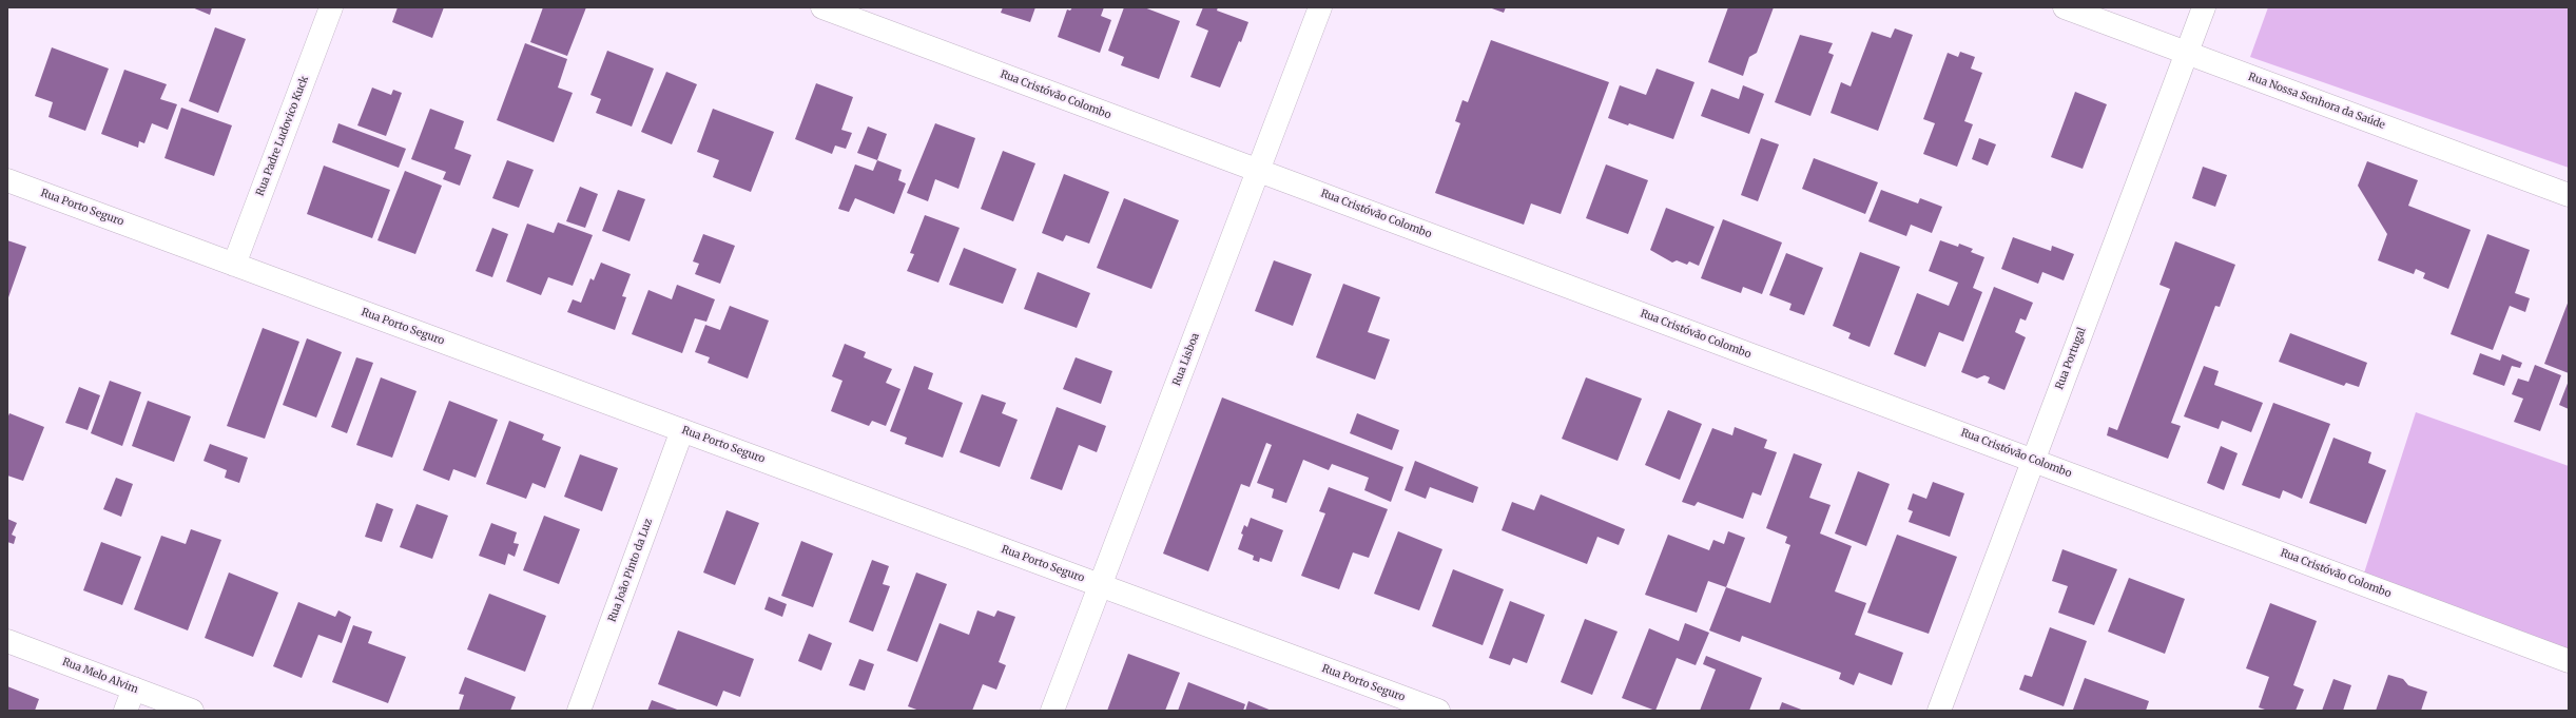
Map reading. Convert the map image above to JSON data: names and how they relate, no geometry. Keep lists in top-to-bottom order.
{
  "streets": {
    "street": [
      "Rua Cristóvão Colombo",
      "Rua Nossa Senhora da Saúde",
      "Rua Padre Ludovico Kuck",
      "Rua Porto Seguro",
      "Rua Portugal",
      "Rua Lisboa",
      "Rua João Pinto da Luz",
      "Rua Melo Alvim"
    ]
  },
  "crossings": [
    ["Rua Cristóvão Colombo", "Rua Portugal"],
    ["Rua Cristóvão Colombo", "Rua Lisboa"],
    ["Rua Nossa Senhora da Saúde", "Rua Portugal"],
    ["Rua Padre Ludovico Kuck", "Rua Porto Seguro"],
    ["Rua Porto Seguro", "Rua Lisboa"],
    ["Rua Porto Seguro", "Rua João Pinto da Luz"]
  ]
}
